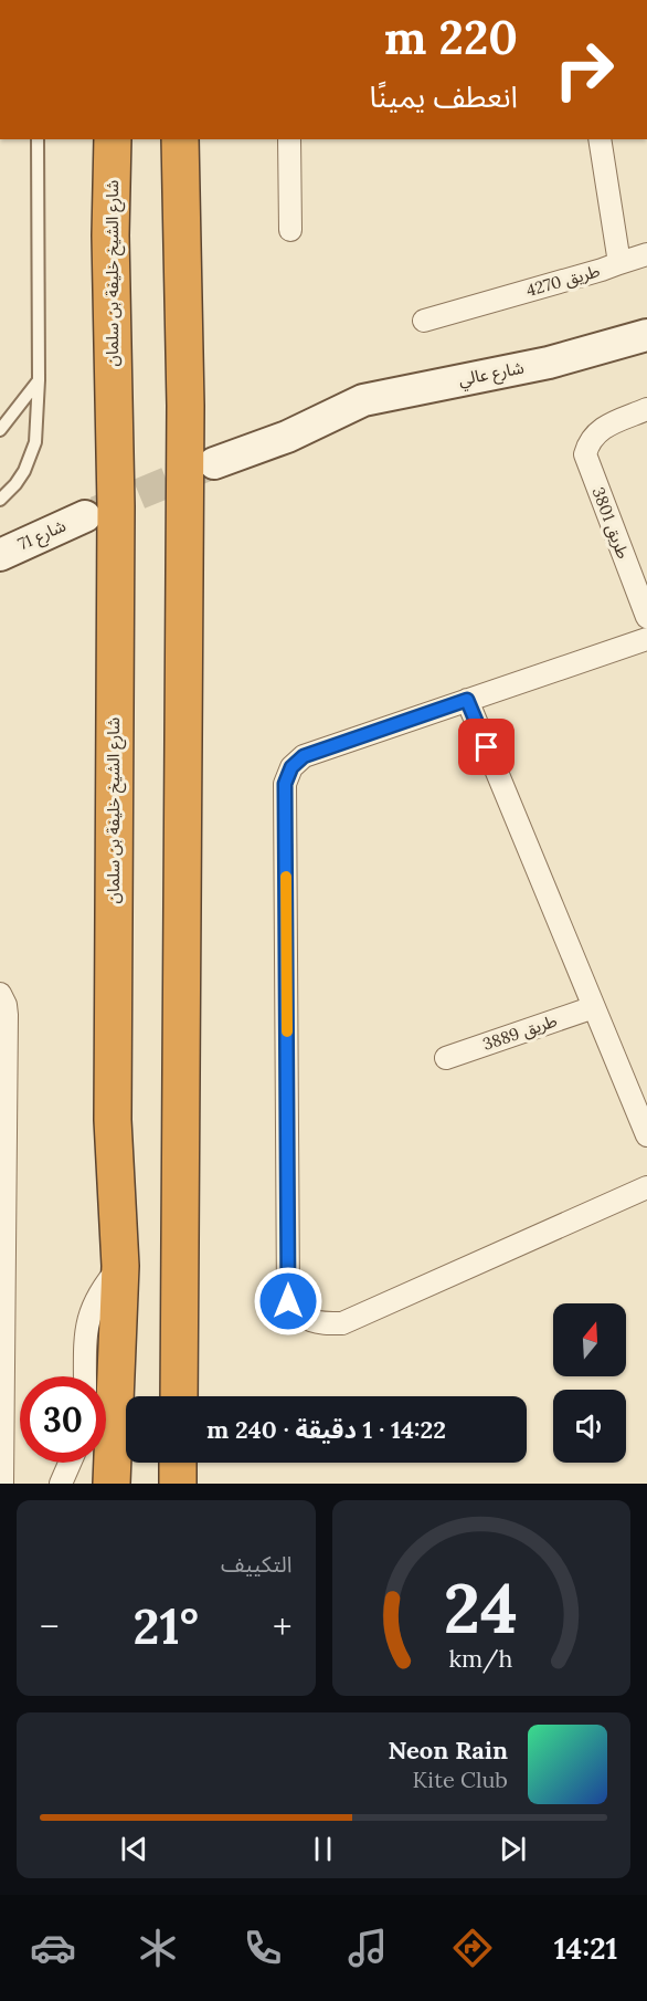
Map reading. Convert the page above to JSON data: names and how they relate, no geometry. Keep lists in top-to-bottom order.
{
  "streets": {
    "highway": ["شارع الشيخ خليفة بن سلمان"],
    "street": [
      "طريق 4270",
      "شارع عالي",
      "طريق 3801",
      "شارع 71",
      "طريق 3889"
    ]
  },
  "north": "top",
  "page": {
    "turn": ["220 m", "انعطف يمينًا"],
    "limit": "30",
    "trip": "14:22 · 1 دقيقة · 240 m",
    "tile": "التكييف",
    "heat": ["−", "21°", "+"],
    "song": ["Neon Rain", "Kite Club"],
    "tabs": "14:21",
    "gauge": ["24", "km/h"]
  }
}
